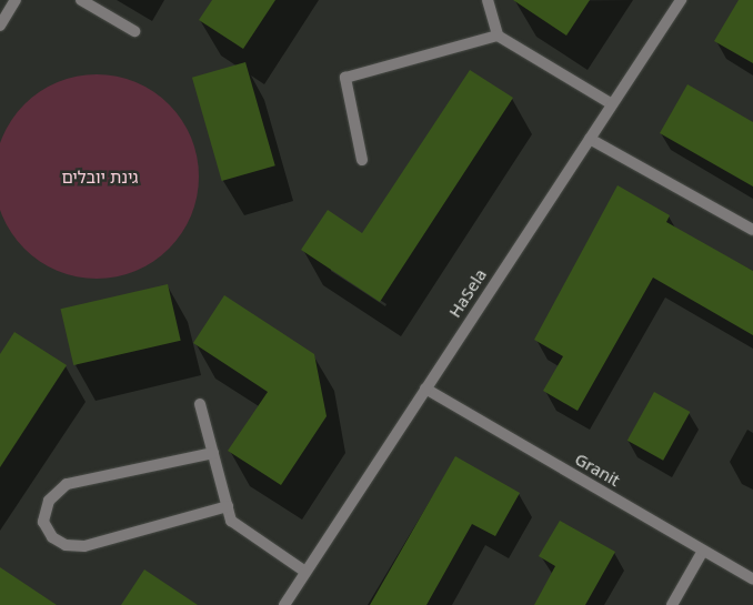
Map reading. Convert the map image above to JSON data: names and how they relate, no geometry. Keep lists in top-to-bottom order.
{
  "streets": {
    "street": ["HaSela", "Granit"]
  },
  "crossings": [
    ["HaSela", "Granit"]
  ],
  "parks": ["גינת יובלים"]
}
